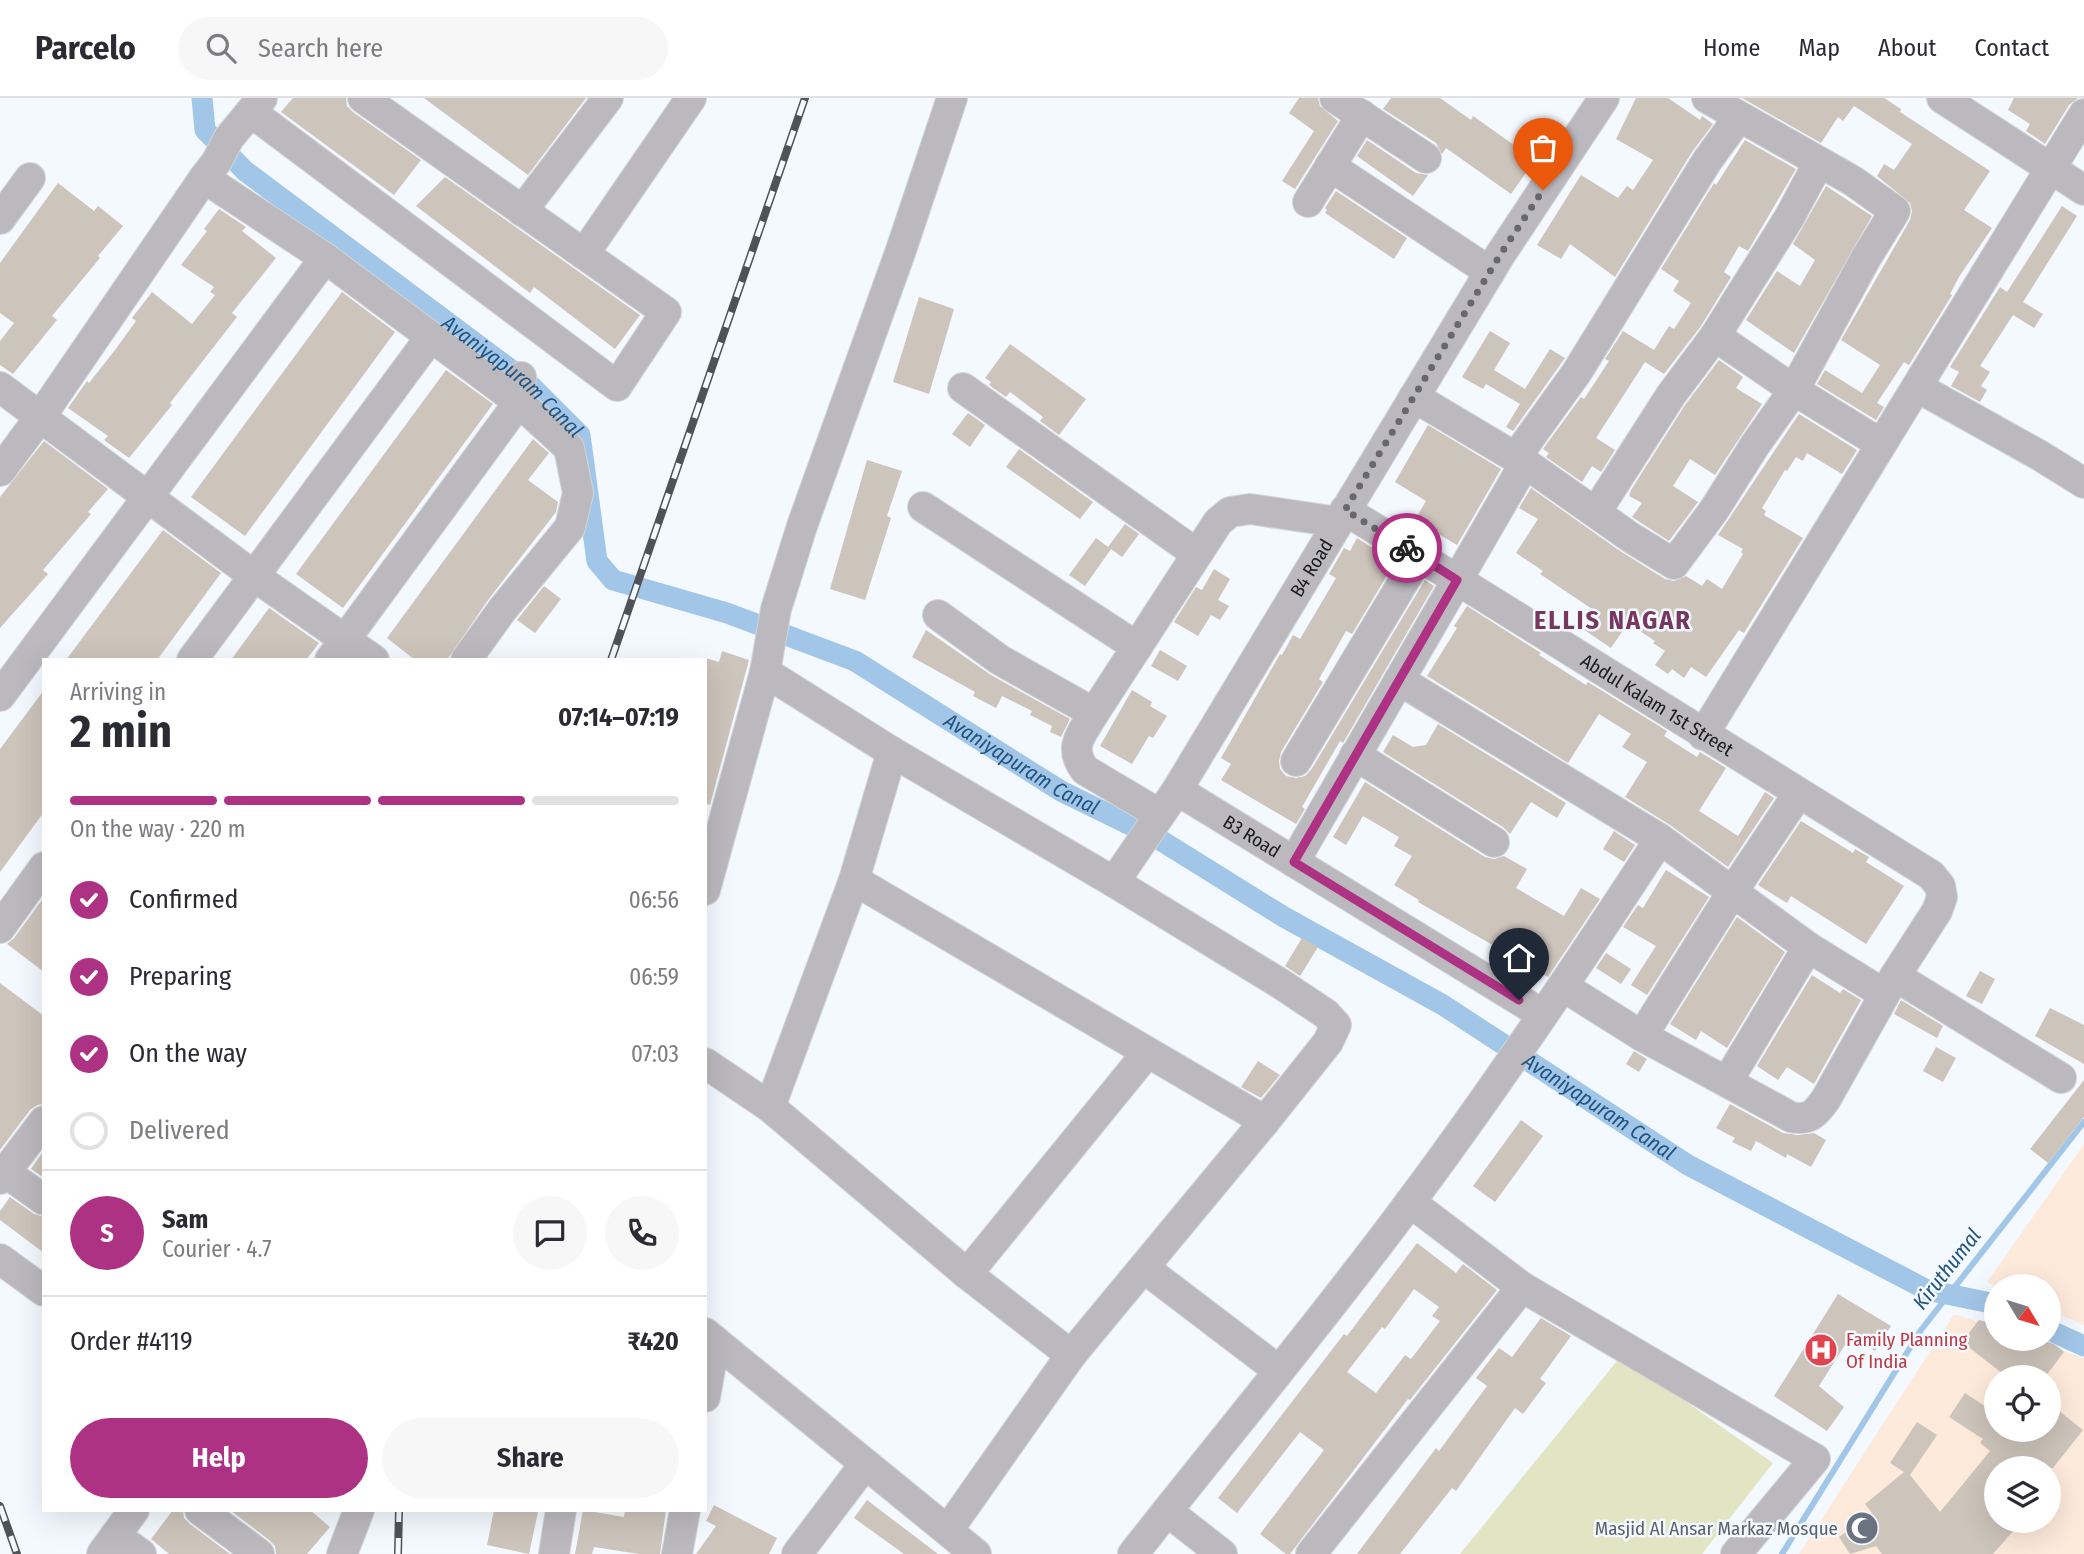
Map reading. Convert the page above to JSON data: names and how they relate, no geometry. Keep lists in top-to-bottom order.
{
  "streets": {
    "street": ["B4 Road", "Abdul Kalam 1st Street", "B3 Road"]
  },
  "crossings": [
    ["B4 Road", "Abdul Kalam 1st Street"],
    ["B4 Road", "B3 Road"]
  ],
  "districts": ["ELLIS NAGAR"],
  "water": ["Avaniyapuram Canal", "Kiruthumal"],
  "places": {
    "hospital": ["Family Planning Of India"],
    "mosque": ["Masjid Al Ansar Markaz Mosque"]
  },
  "north": "bottom right",
  "page": {
    "header": "Parcelo",
    "search": "Search here",
    "nav": [
      "Home",
      "Map",
      "About",
      "Contact"
    ],
    "heading": ["2 min", "Arriving in", "07:14–07:19"],
    "panel": [
      "Sam",
      "Courier · 4.7",
      "Order #4119",
      "₹420"
    ],
    "bar": "On the way · 220 m",
    "list": [
      ["Confirmed", "06:56"],
      ["Preparing", "06:59"],
      ["On the way", "07:03"],
      "Delivered"
    ],
    "round": "S",
    "buttons": ["Help", "Share"]
  }
}
